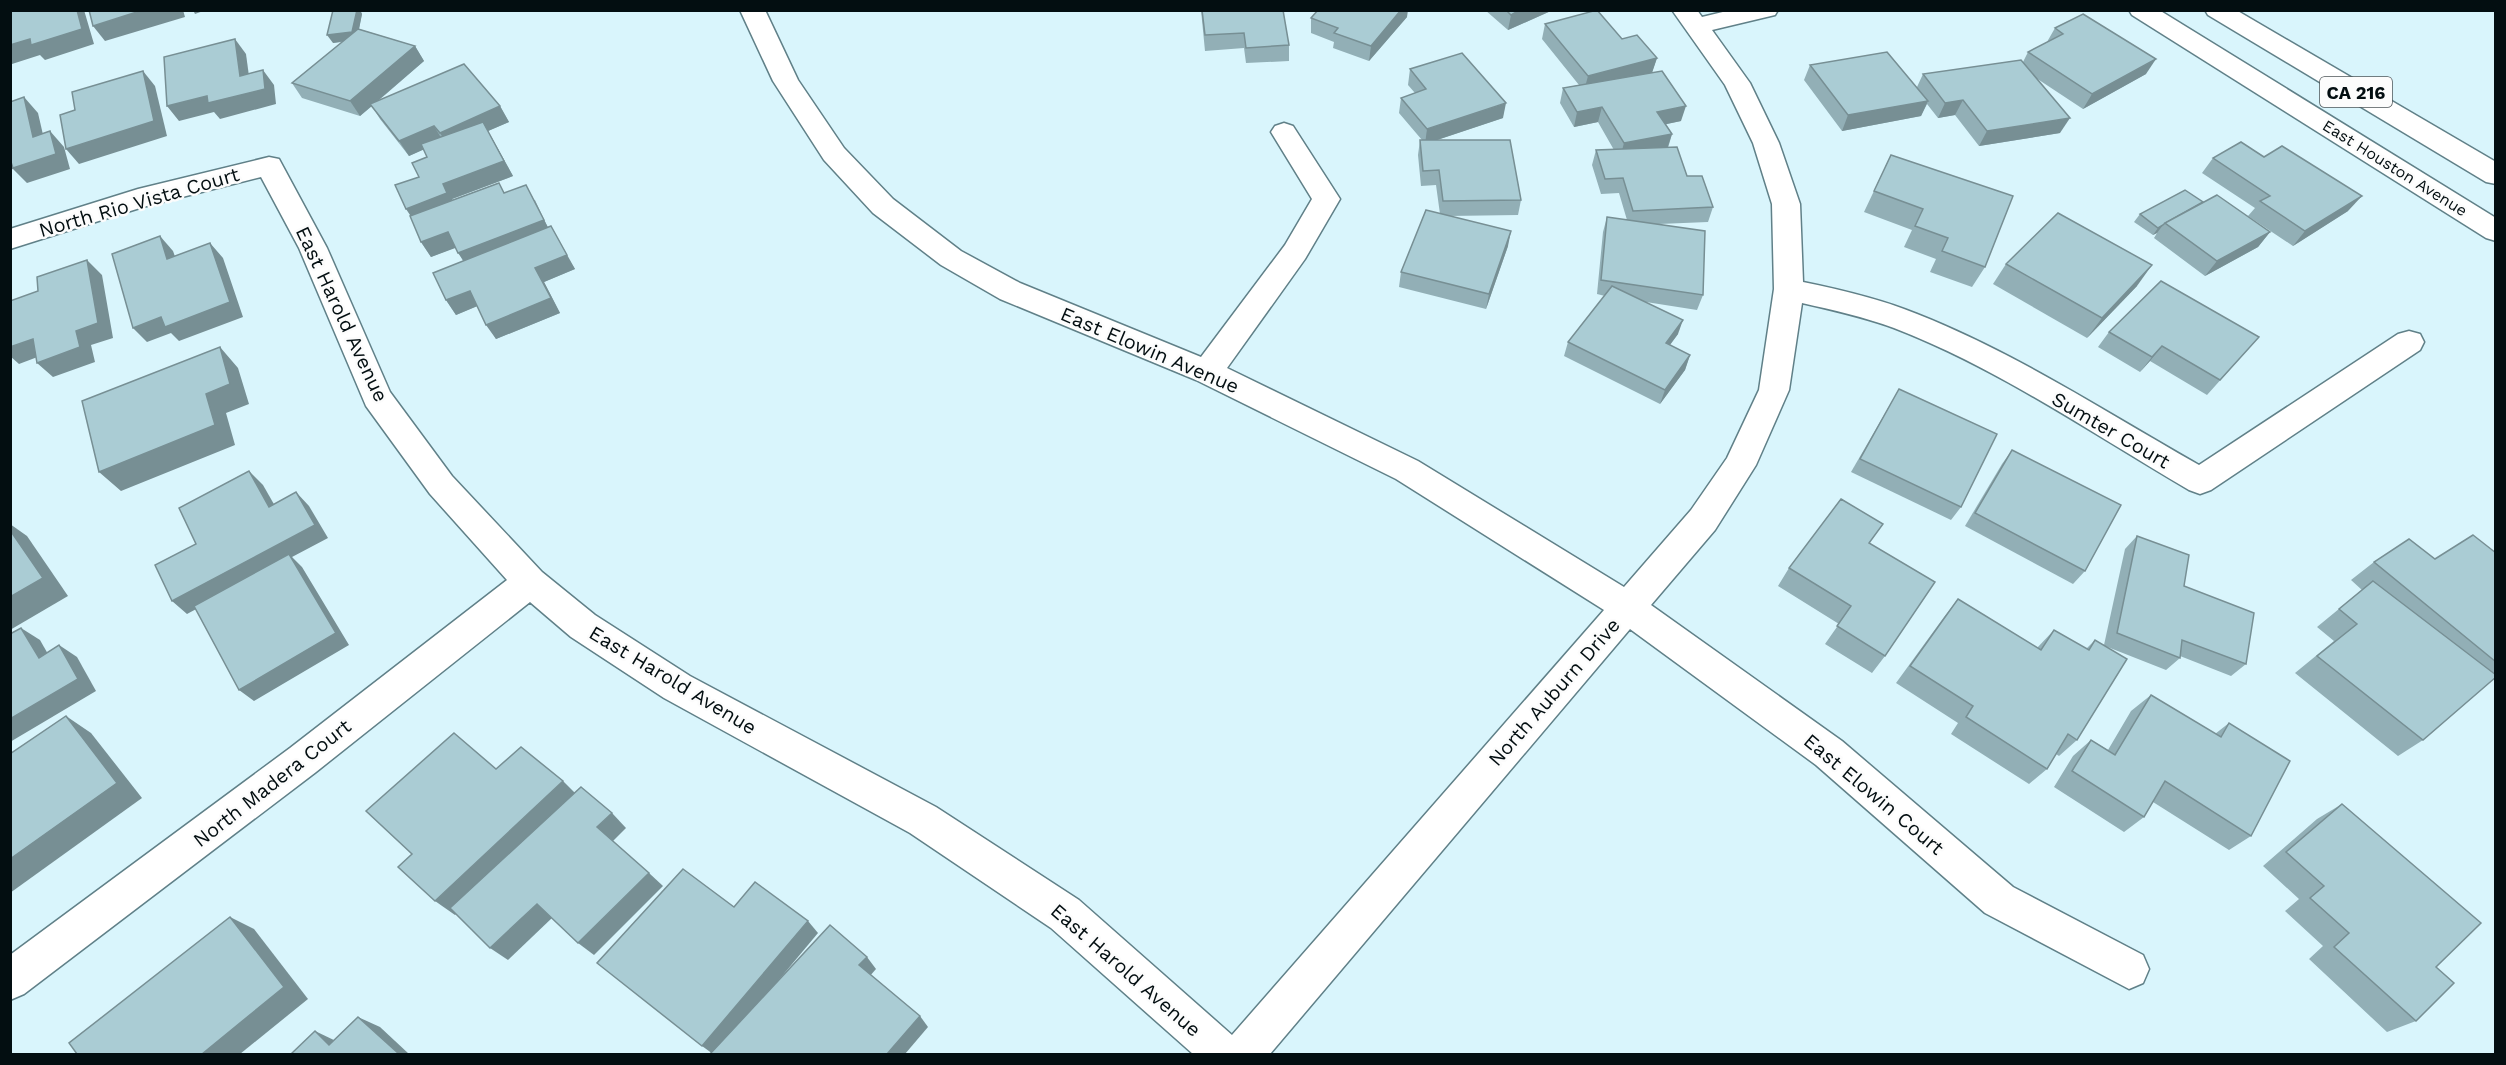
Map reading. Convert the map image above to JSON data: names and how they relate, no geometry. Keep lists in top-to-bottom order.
{
  "streets": {
    "street": [
      "CA 216",
      "East Houston Avenue",
      "North Rio Vista Court",
      "East Harold Avenue",
      "East Elowin Avenue",
      "Sumter Court",
      "North Auburn Drive",
      "North Madera Court",
      "East Elowin Court"
    ]
  },
  "crossings": [
    ["North Rio Vista Court", "East Harold Avenue"],
    ["East Harold Avenue", "North Madera Court"],
    ["East Elowin Avenue", "North Auburn Drive"],
    ["East Elowin Avenue", "East Elowin Court"],
    ["Sumter Court", "North Auburn Drive"],
    ["North Auburn Drive", "East Elowin Court"]
  ]
}
